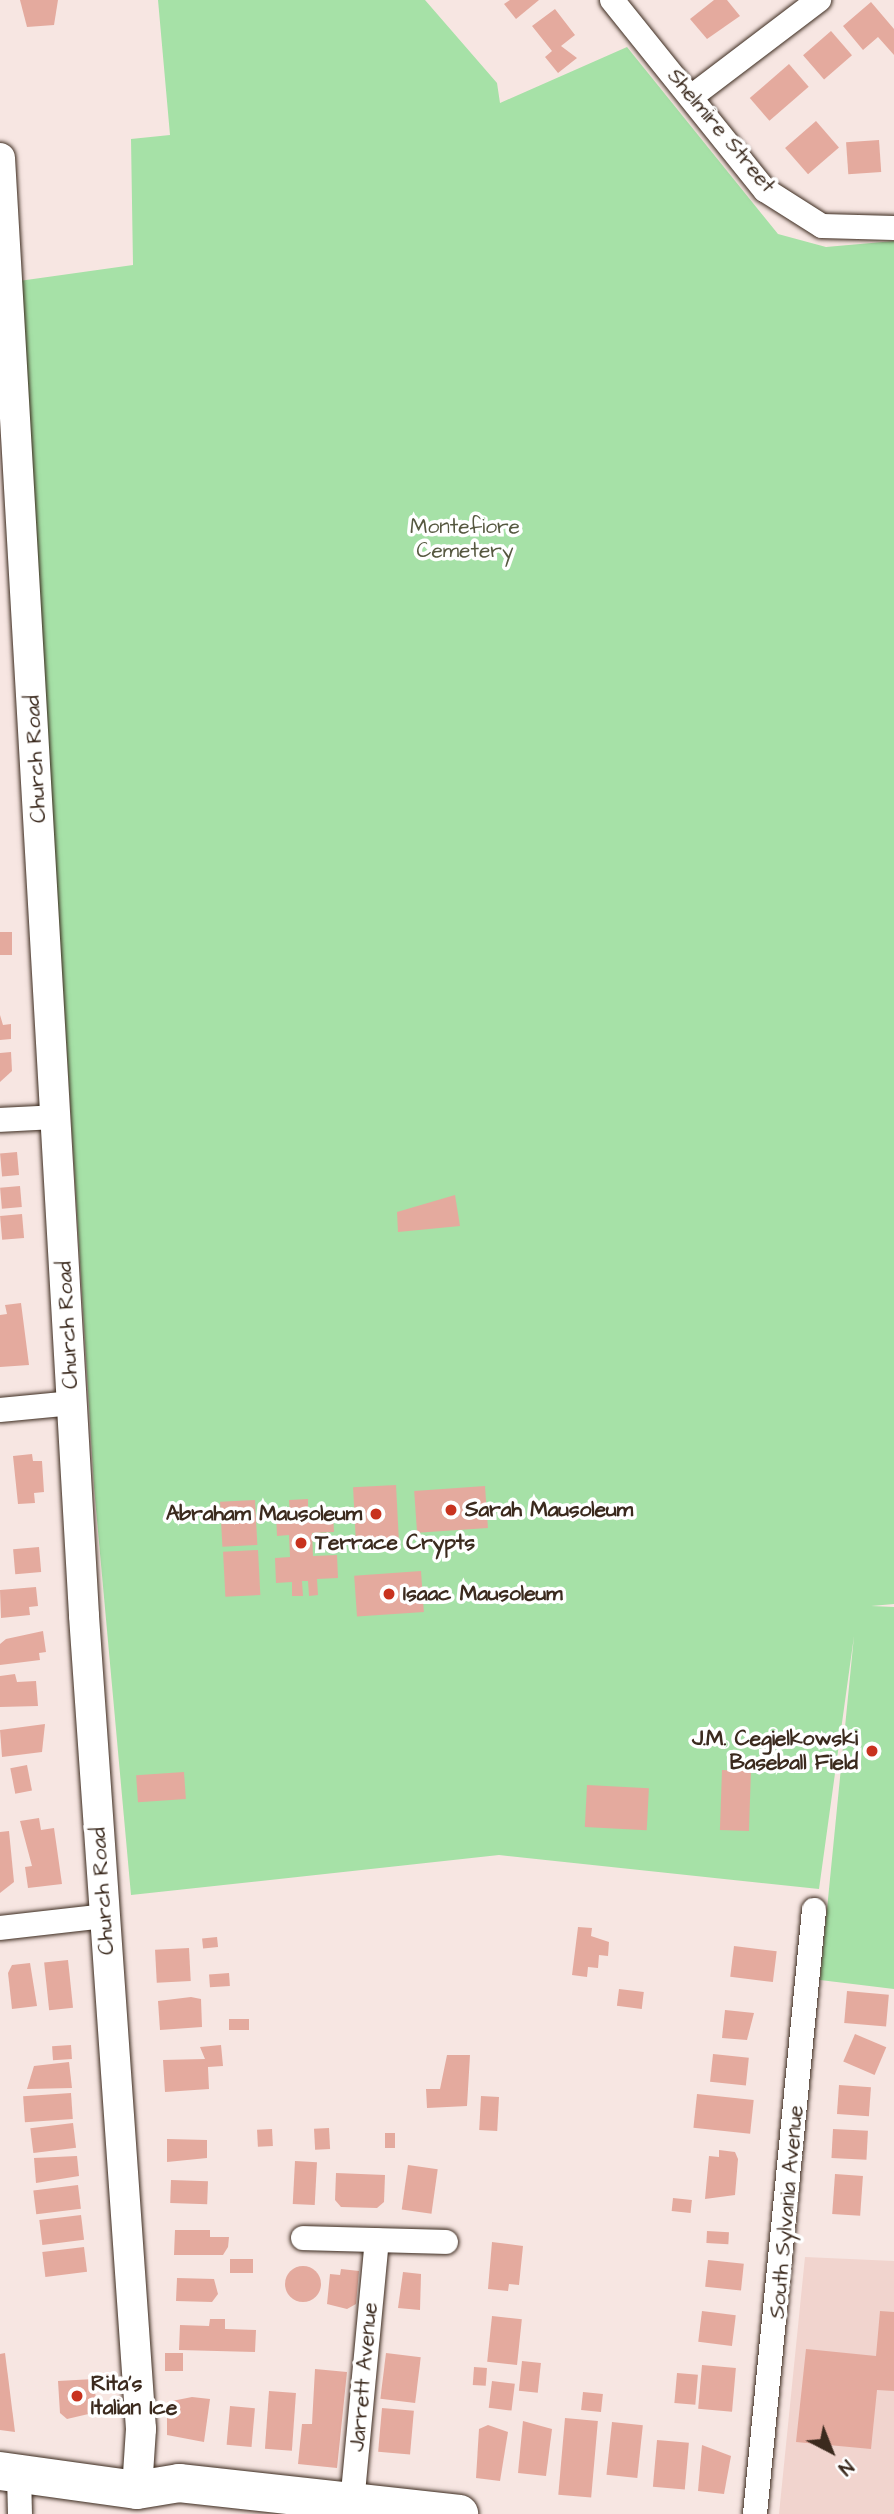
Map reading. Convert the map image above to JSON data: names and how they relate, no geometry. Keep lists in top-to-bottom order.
{
  "streets": {
    "street": [
      "Shelmire Street",
      "Church Road",
      "South Sylvania Avenue",
      "Jarrett Avenue"
    ]
  },
  "parks": ["Montefiore Cemetery"],
  "places": [
    "Sarah Mausoleum",
    "Abraham Mausoleum",
    "Terrace Crypts",
    "Isaac Mausoleum",
    "J.M. Cegielkowski Baseball Field",
    "Rita's Italian Ice"
  ],
  "north": "bottom right"
}
